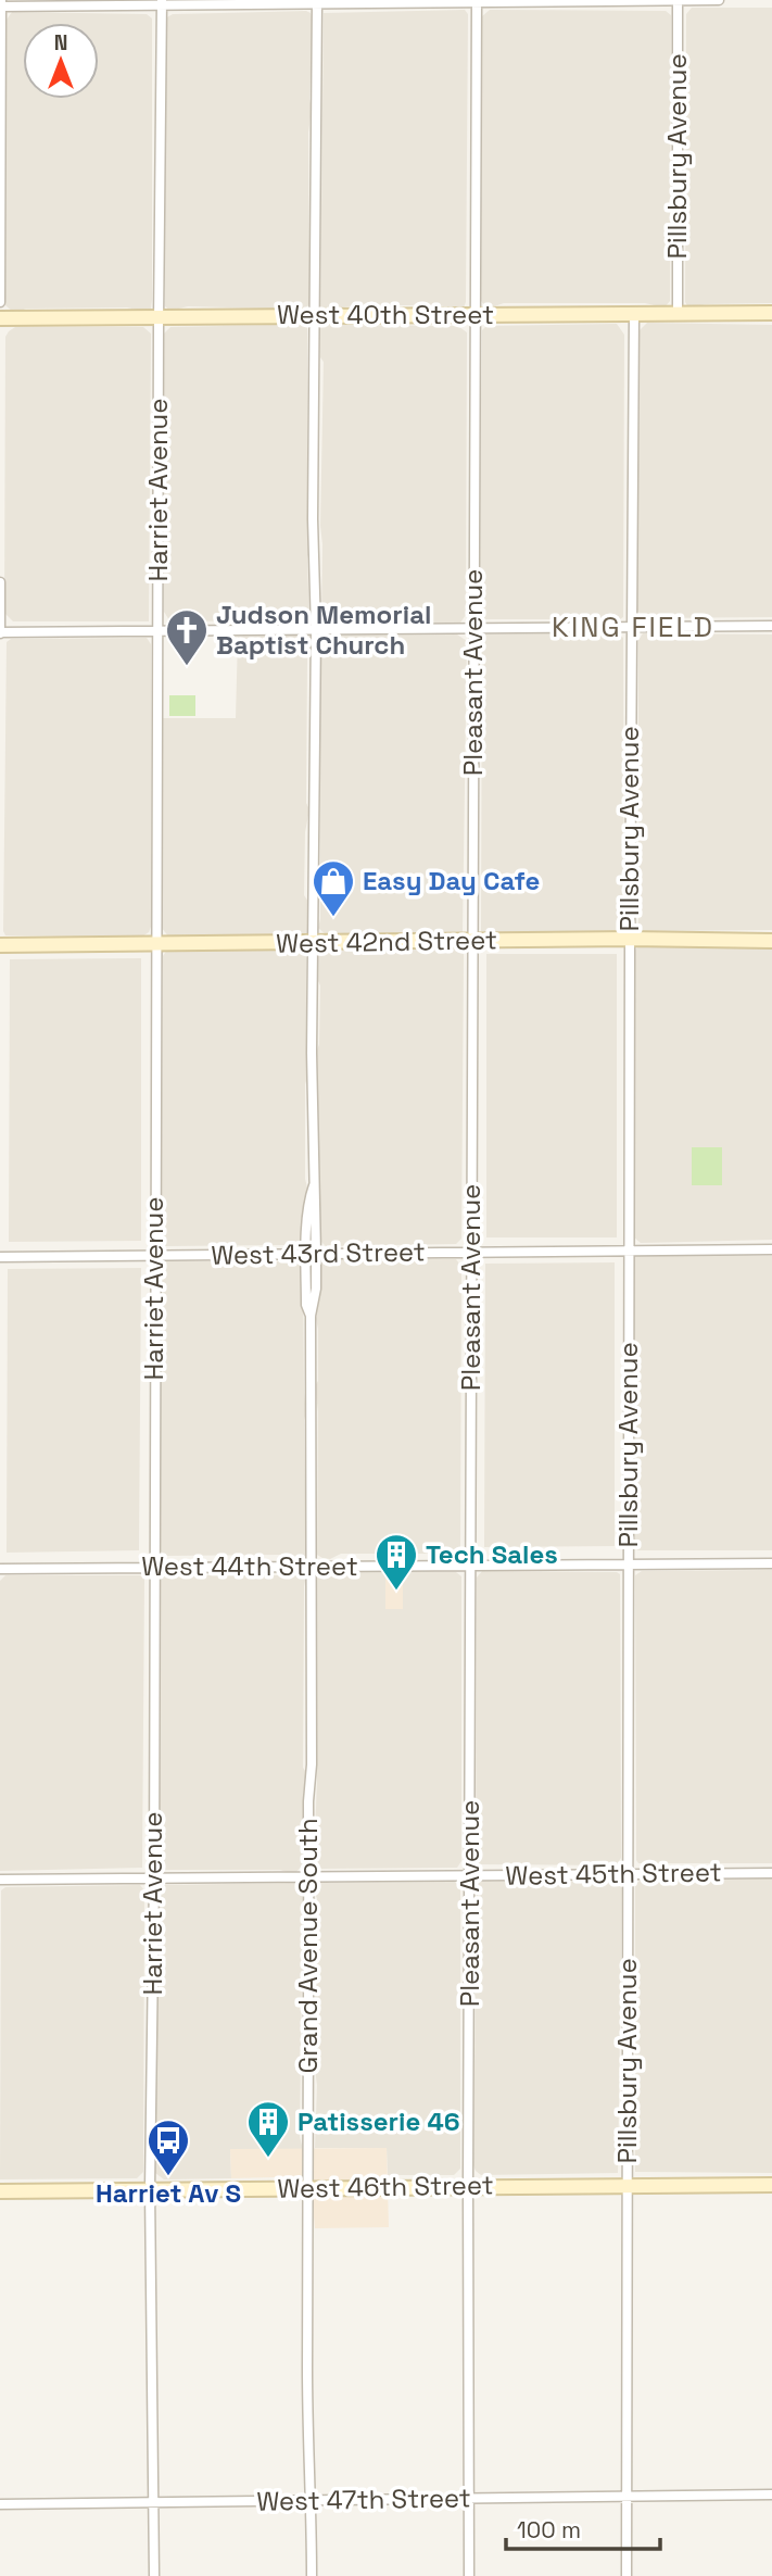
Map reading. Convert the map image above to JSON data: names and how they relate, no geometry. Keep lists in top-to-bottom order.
{
  "streets": {
    "street": [
      "Pillsbury Avenue",
      "West 40th Street",
      "Harriet Avenue",
      "Pleasant Avenue",
      "West 42nd Street",
      "West 43rd Street",
      "West 44th Street",
      "West 45th Street",
      "Grand Avenue South",
      "West 46th Street",
      "West 47th Street"
    ]
  },
  "crossings": [
    ["Pillsbury Avenue", "West 40th Street"],
    ["Pillsbury Avenue", "West 42nd Street"],
    ["Pillsbury Avenue", "West 43rd Street"],
    ["Pillsbury Avenue", "West 44th Street"],
    ["Pillsbury Avenue", "West 45th Street"],
    ["Pillsbury Avenue", "West 46th Street"],
    ["Pillsbury Avenue", "West 47th Street"],
    ["West 40th Street", "Harriet Avenue"],
    ["West 40th Street", "Pleasant Avenue"],
    ["West 40th Street", "Grand Avenue South"],
    ["Harriet Avenue", "West 42nd Street"],
    ["Harriet Avenue", "West 43rd Street"],
    ["Harriet Avenue", "West 44th Street"],
    ["Harriet Avenue", "West 45th Street"],
    ["Harriet Avenue", "West 46th Street"],
    ["Harriet Avenue", "West 47th Street"],
    ["Pleasant Avenue", "West 42nd Street"],
    ["Pleasant Avenue", "West 43rd Street"],
    ["Pleasant Avenue", "West 44th Street"],
    ["Pleasant Avenue", "West 45th Street"],
    ["Pleasant Avenue", "West 46th Street"],
    ["Pleasant Avenue", "West 47th Street"],
    ["West 42nd Street", "Grand Avenue South"],
    ["West 43rd Street", "Grand Avenue South"],
    ["West 44th Street", "Grand Avenue South"],
    ["West 45th Street", "Grand Avenue South"],
    ["Grand Avenue South", "West 46th Street"],
    ["Grand Avenue South", "West 47th Street"]
  ],
  "districts": ["KING FIELD"],
  "places": {
    "church": ["Judson Memorial Baptist Church"],
    "shop": ["Easy Day Cafe"],
    "building": ["Tech Sales", "Patisserie 46"],
    "bus stop": ["Harriet Av S"]
  },
  "scale_bar": "100 m",
  "north": "top"
}
